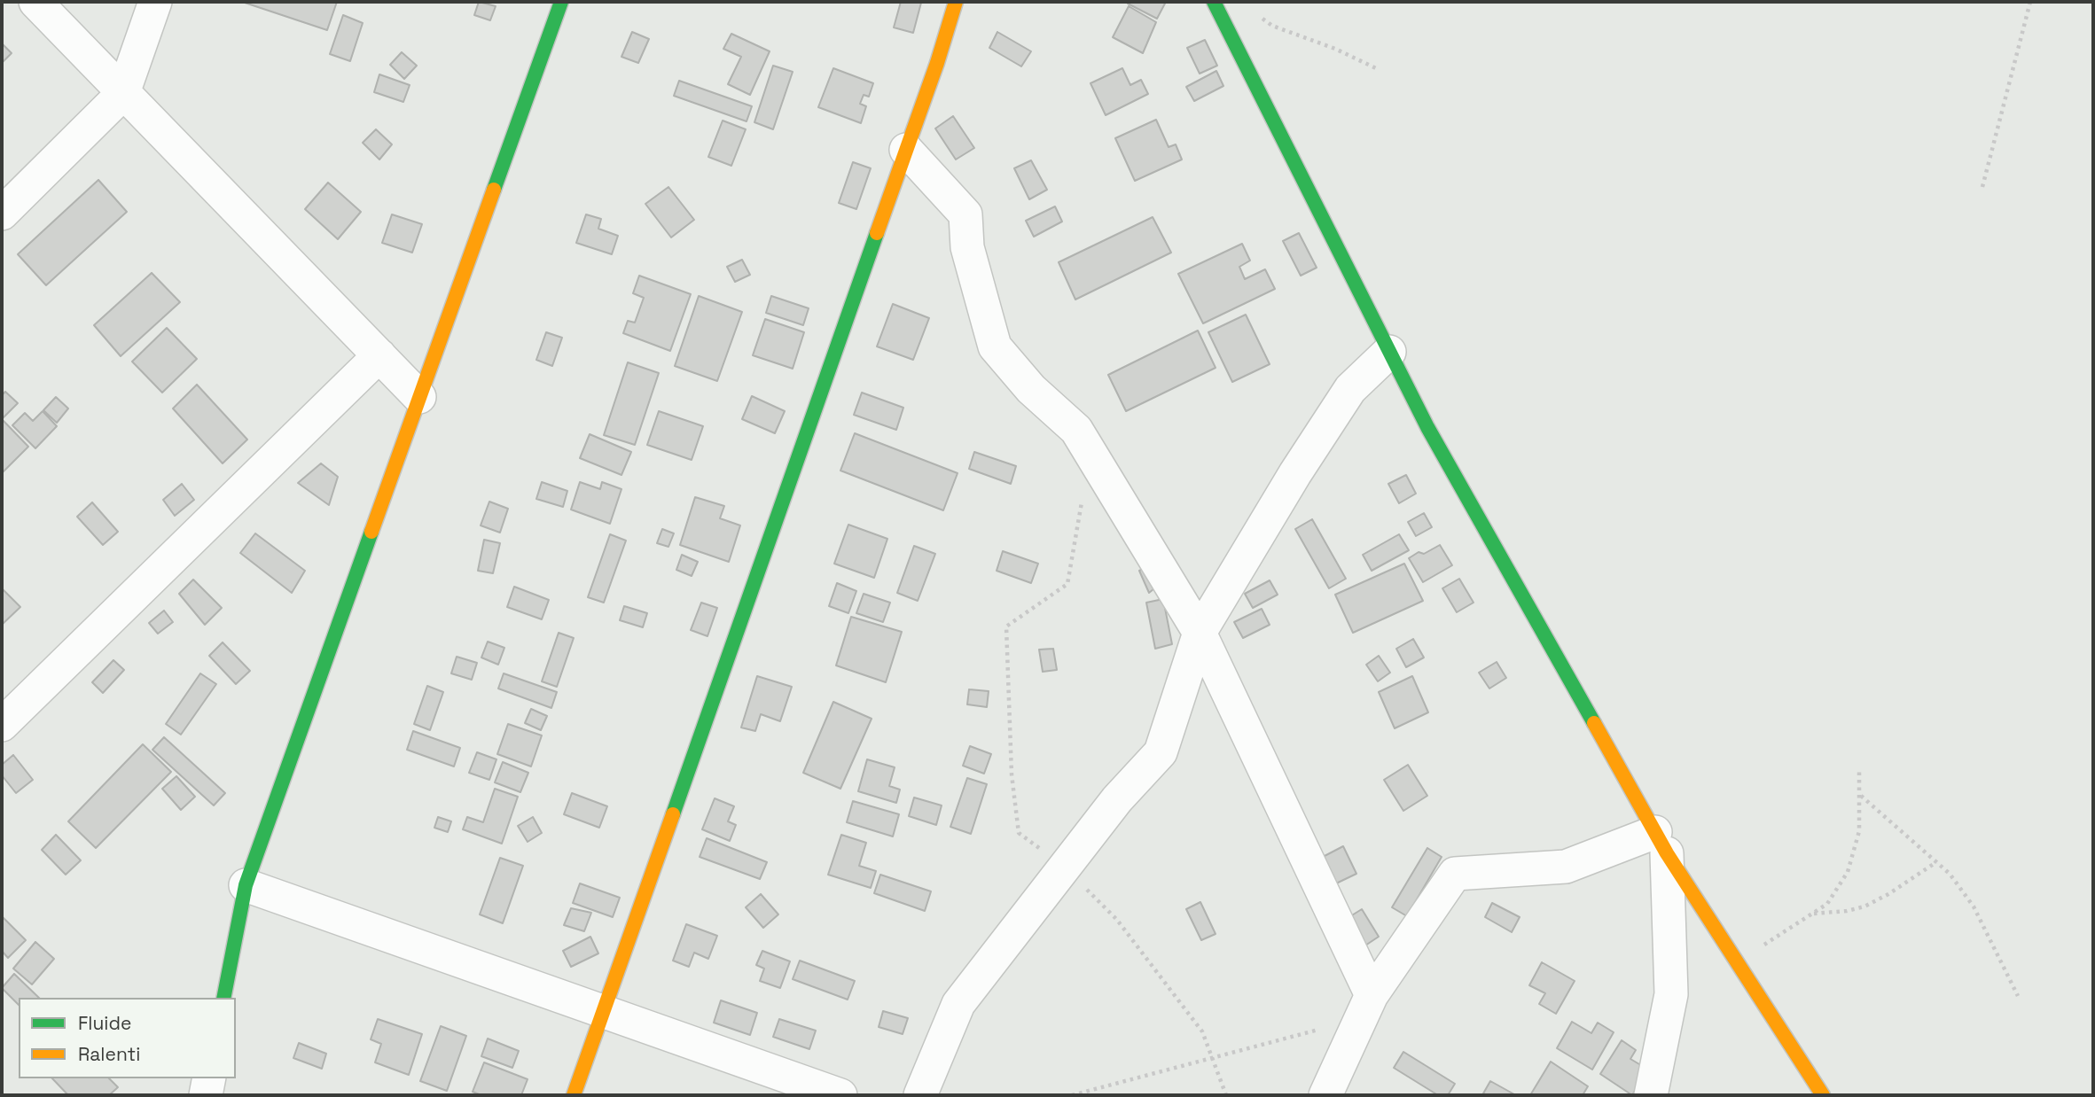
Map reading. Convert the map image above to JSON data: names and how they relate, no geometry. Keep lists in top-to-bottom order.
{
  "legend": ["Fluide", "Ralenti"]
}
